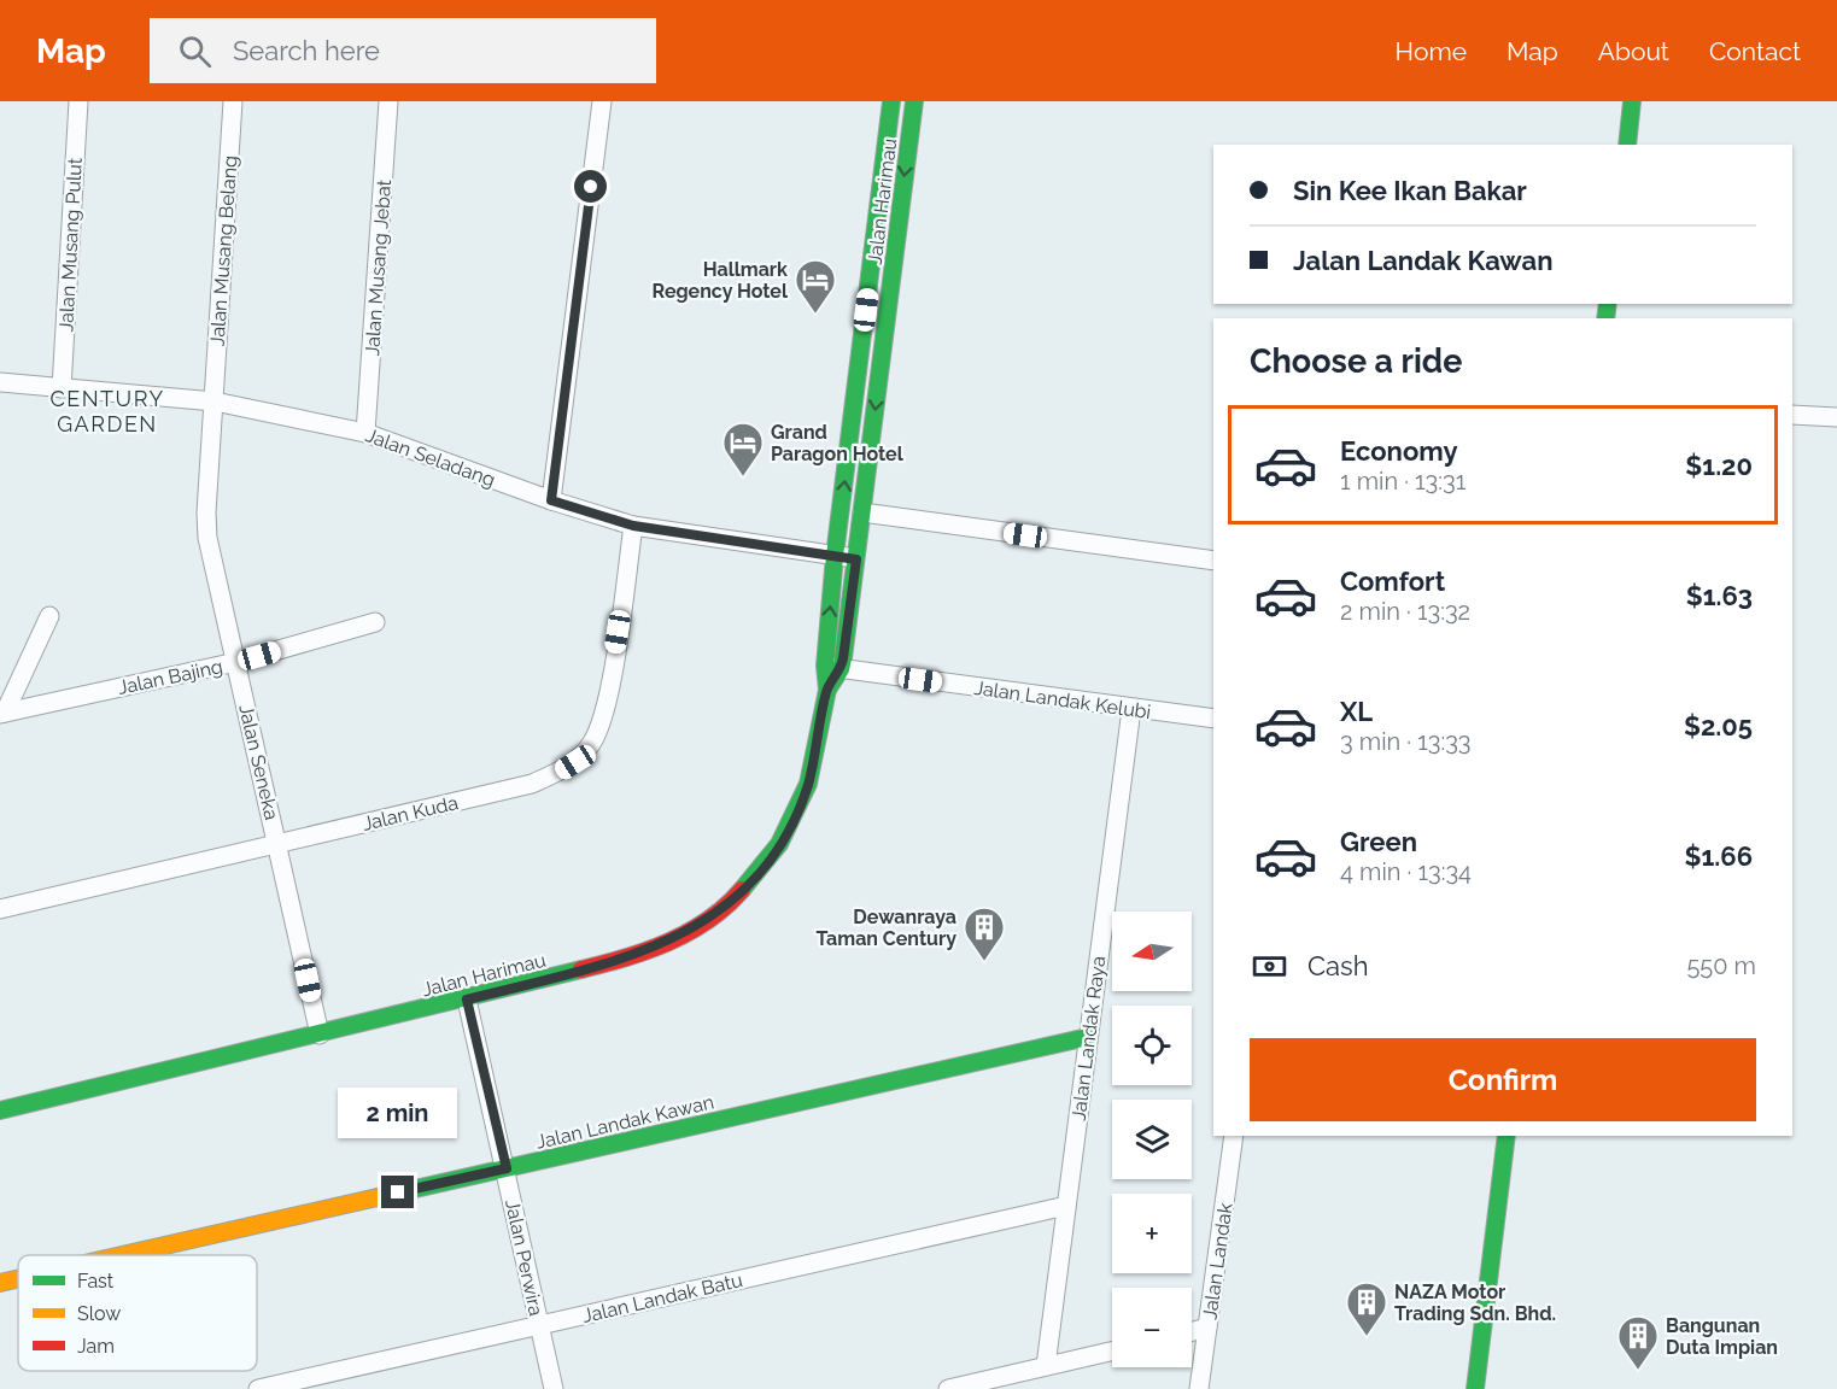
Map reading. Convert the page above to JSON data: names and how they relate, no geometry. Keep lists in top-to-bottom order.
{
  "streets": {
    "street": [
      "Jalan Harimau",
      "Jalan Musang Pulut",
      "Jalan Musang Belang",
      "Jalan Musang Jebat",
      "Jalan Seladang",
      "Jalan Bajing",
      "Jalan Landak Kelubi",
      "Jalan Seneka",
      "Jalan Kuda",
      "Jalan Landak Raya",
      "Jalan Landak Kawan",
      "Jalan Perwira",
      "Jalan Landak",
      "Jalan Landak Batu"
    ]
  },
  "crossings": [
    ["Jalan Harimau", "Jalan Seladang"],
    ["Jalan Harimau", "Jalan Landak Kelubi"],
    ["Jalan Harimau", "Jalan Seneka"],
    ["Jalan Harimau", "Jalan Perwira"],
    ["Jalan Musang Pulut", "Jalan Seladang"],
    ["Jalan Musang Belang", "Jalan Seladang"],
    ["Jalan Musang Belang", "Jalan Seneka"],
    ["Jalan Musang Jebat", "Jalan Seladang"],
    ["Jalan Seladang", "Jalan Seneka"],
    ["Jalan Seladang", "Jalan Kuda"],
    ["Jalan Bajing", "Jalan Seneka"],
    ["Jalan Landak Kelubi", "Jalan Landak Raya"],
    ["Jalan Seneka", "Jalan Kuda"],
    ["Jalan Landak Raya", "Jalan Landak Kawan"],
    ["Jalan Landak Raya", "Jalan Landak Batu"],
    ["Jalan Landak Kawan", "Jalan Perwira"],
    ["Jalan Perwira", "Jalan Landak Batu"]
  ],
  "districts": ["CENTURY GARDEN"],
  "places": {
    "hotel": ["Hallmark Regency Hotel", "Grand Paragon Hotel"],
    "building": ["Dewanraya Taman Century", "NAZA Motor Trading Sdn. Bhd.", "Bangunan Duta Impian"]
  },
  "legend": ["Fast", "Slow", "Jam"],
  "north": "left",
  "page": {
    "header": "Map",
    "search": "Search here",
    "nav": [
      "Home",
      "Map",
      "About",
      "Contact"
    ],
    "banner": ["Sin Kee Ikan Bakar", "Jalan Landak Kawan"],
    "heading": "Choose a ride",
    "list": [
      {
        "name": "Economy",
        "note": "1 min · 13:31",
        "value": "$1.20"
      },
      {
        "name": "Comfort",
        "note": "2 min · 13:32",
        "value": "$1.63"
      },
      {
        "name": "XL",
        "note": "3 min · 13:33",
        "value": "$2.05"
      },
      {
        "name": "Green",
        "note": "4 min · 13:34",
        "value": "$1.66"
      }
    ],
    "map_buttons": ["+", "−"],
    "pay": ["Cash", "550 m"],
    "buttons": "Confirm",
    "bubble": "2 min"
  }
}
